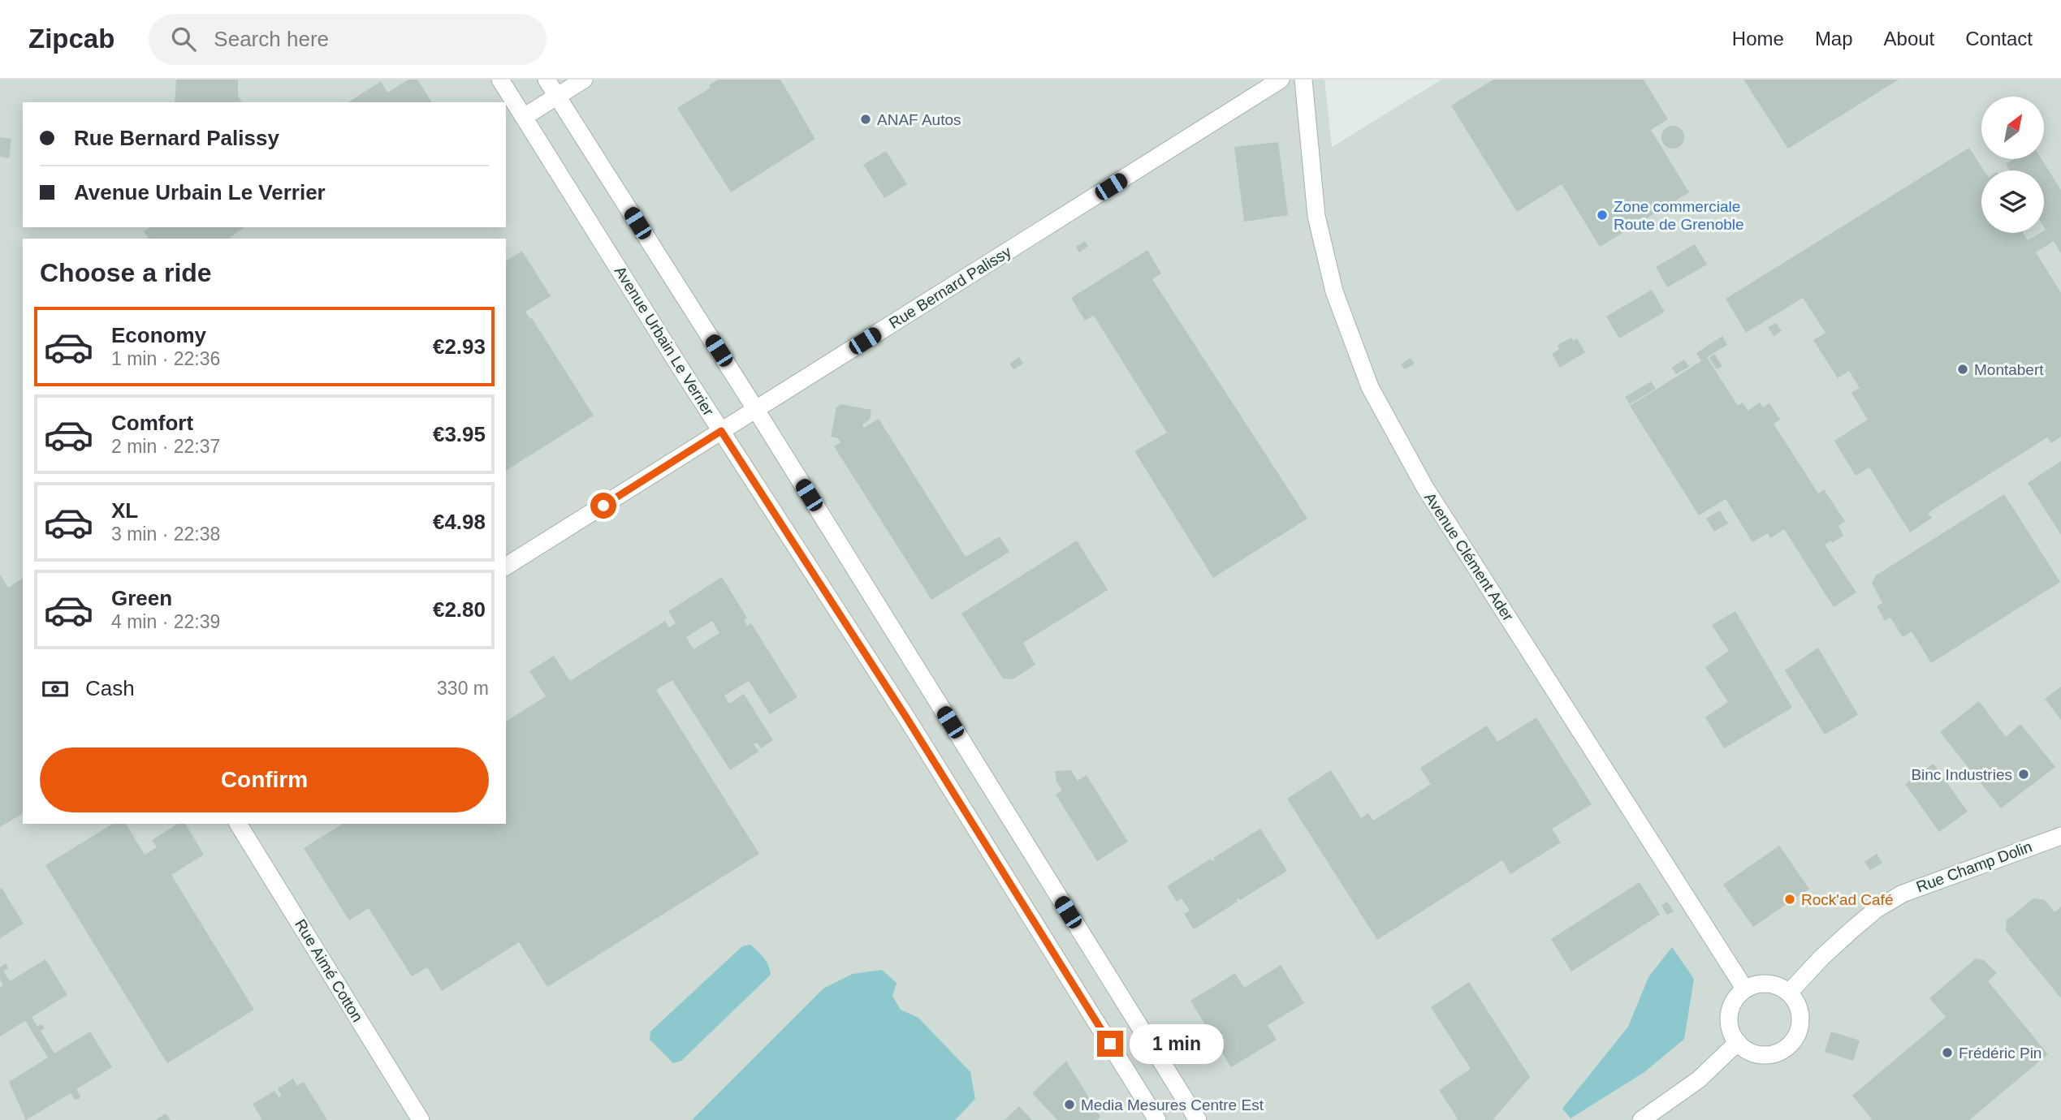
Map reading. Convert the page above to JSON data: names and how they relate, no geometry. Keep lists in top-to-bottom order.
{
  "streets": {
    "street": [
      "Rue Bernard Palissy",
      "Avenue Urbain Le Verrier",
      "Avenue Clément Ader",
      "Rue Champ Dolin",
      "Rue Aimé Cotton"
    ]
  },
  "crossings": [
    ["Rue Bernard Palissy", "Avenue Urbain Le Verrier"],
    ["Avenue Clément Ader", "Rue Champ Dolin"]
  ],
  "places": [
    "ANAF Autos",
    "Zone commerciale Route de Grenoble",
    "Montabert",
    "Binc Industries",
    "Rock'ad Café",
    "Frédéric Pin",
    "Media Mesures Centre Est"
  ],
  "north": "top right",
  "page": {
    "header": "Zipcab",
    "search": "Search here",
    "nav": [
      "Home",
      "Map",
      "About",
      "Contact"
    ],
    "banner": ["Rue Bernard Palissy", "Avenue Urbain Le Verrier"],
    "heading": "Choose a ride",
    "list": [
      {
        "name": "Economy",
        "note": "1 min · 22:36",
        "value": "€2.93"
      },
      {
        "name": "Comfort",
        "note": "2 min · 22:37",
        "value": "€3.95"
      },
      {
        "name": "XL",
        "note": "3 min · 22:38",
        "value": "€4.98"
      },
      {
        "name": "Green",
        "note": "4 min · 22:39",
        "value": "€2.80"
      }
    ],
    "pay": ["Cash", "330 m"],
    "buttons": "Confirm",
    "bubble": "1 min"
  }
}
